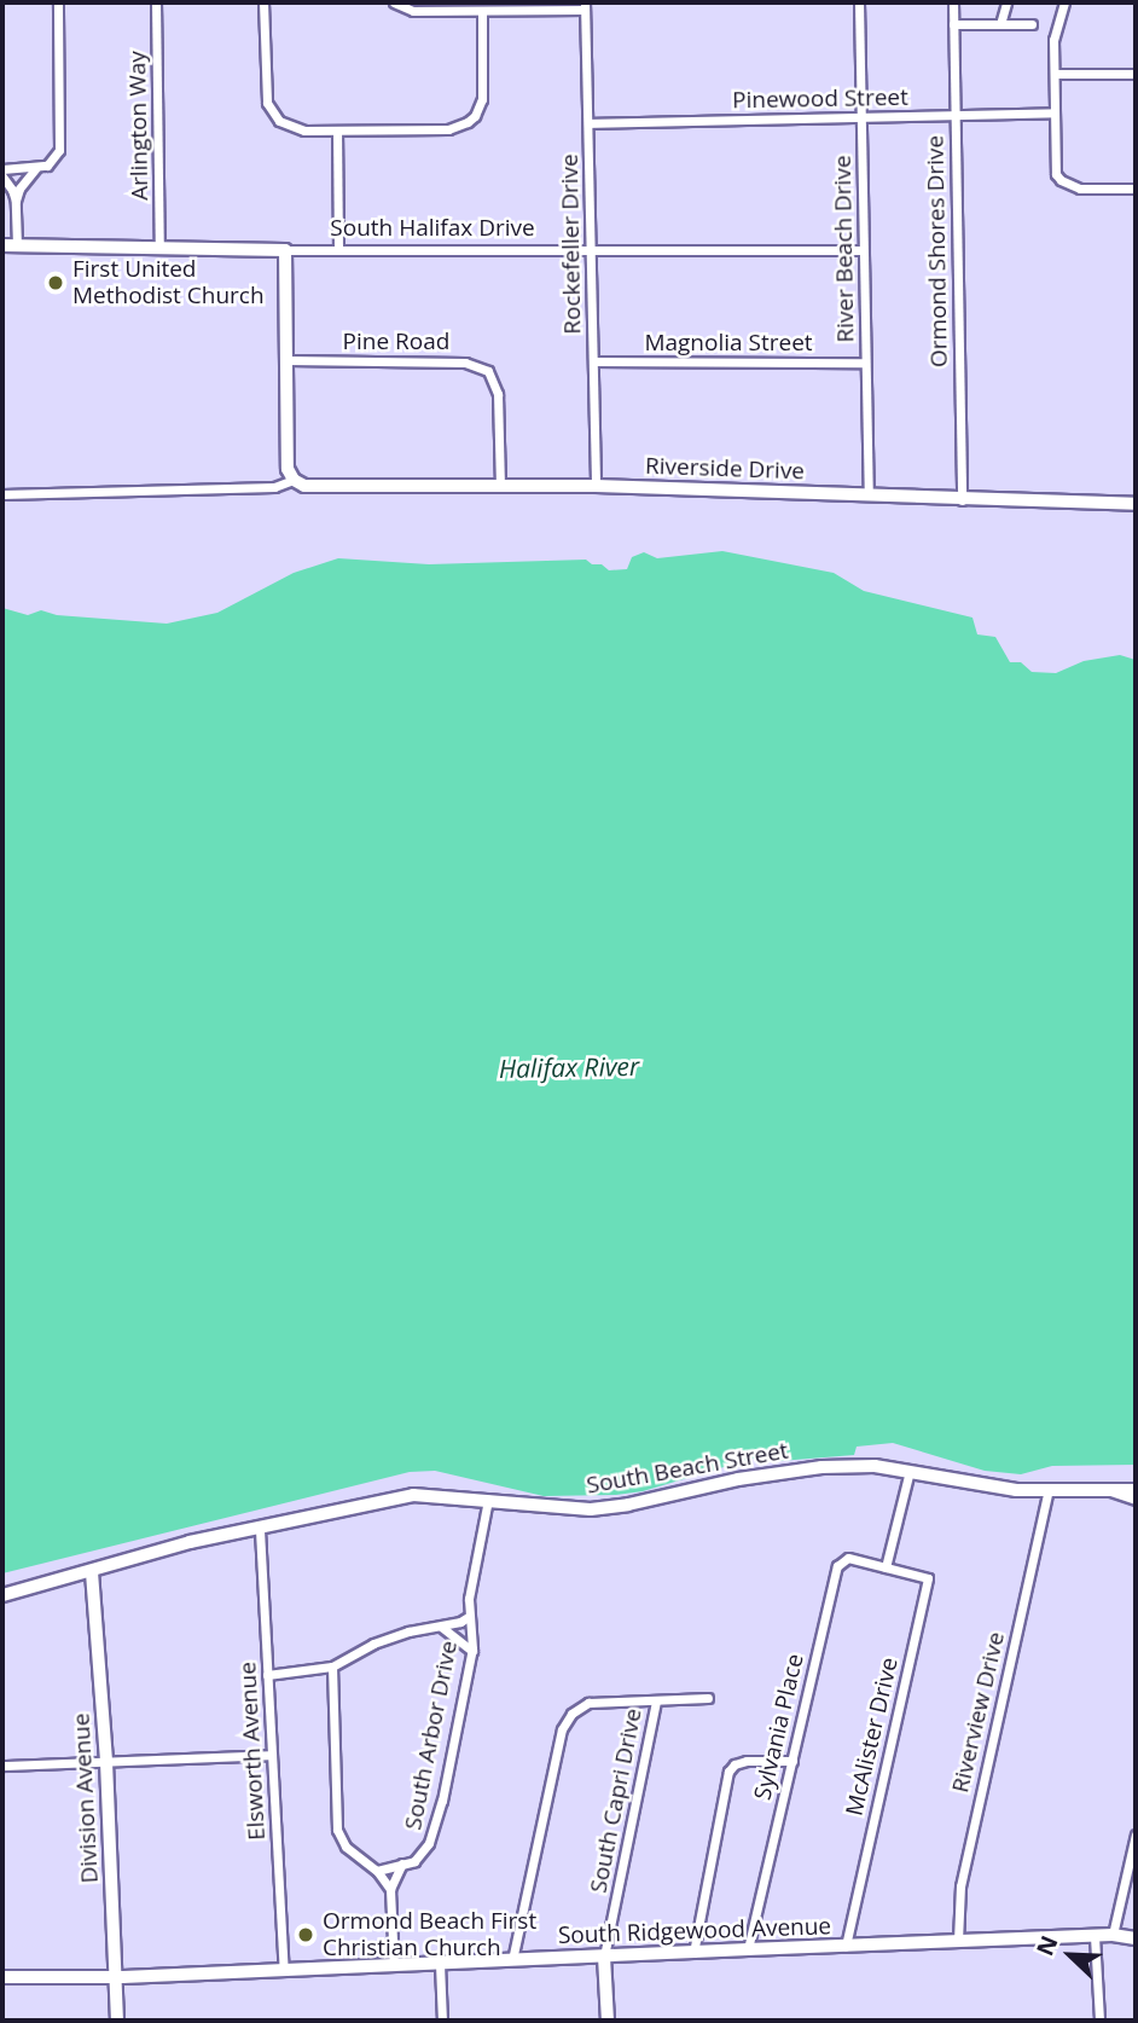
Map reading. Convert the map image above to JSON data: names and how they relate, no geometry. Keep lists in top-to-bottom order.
{
  "streets": {
    "street": [
      "Pinewood Street",
      "Arlington Way",
      "South Halifax Drive",
      "Rockefeller Drive",
      "River Beach Drive",
      "Ormond Shores Drive",
      "Pine Road",
      "Magnolia Street",
      "Riverside Drive",
      "South Beach Street",
      "Riverview Drive",
      "Sylvania Place",
      "South Arbor Drive",
      "McAlister Drive",
      "Elsworth Avenue",
      "Division Avenue",
      "South Capri Drive",
      "South Ridgewood Avenue"
    ]
  },
  "crossings": [
    ["Pinewood Street", "Rockefeller Drive"],
    ["Pinewood Street", "River Beach Drive"],
    ["Pinewood Street", "Ormond Shores Drive"],
    ["Arlington Way", "South Halifax Drive"],
    ["South Halifax Drive", "Rockefeller Drive"],
    ["South Halifax Drive", "River Beach Drive"],
    ["Rockefeller Drive", "Magnolia Street"],
    ["Rockefeller Drive", "Riverside Drive"],
    ["River Beach Drive", "Magnolia Street"],
    ["River Beach Drive", "Riverside Drive"],
    ["Ormond Shores Drive", "Riverside Drive"],
    ["Pine Road", "Riverside Drive"],
    ["South Beach Street", "Riverview Drive"],
    ["South Beach Street", "South Arbor Drive"],
    ["South Beach Street", "Elsworth Avenue"],
    ["South Beach Street", "Division Avenue"],
    ["Riverview Drive", "South Ridgewood Avenue"],
    ["Sylvania Place", "McAlister Drive"],
    ["Sylvania Place", "South Ridgewood Avenue"],
    ["South Arbor Drive", "South Ridgewood Avenue"],
    ["McAlister Drive", "South Ridgewood Avenue"],
    ["Elsworth Avenue", "South Ridgewood Avenue"],
    ["Division Avenue", "South Ridgewood Avenue"],
    ["South Capri Drive", "South Ridgewood Avenue"]
  ],
  "water": ["Halifax River"],
  "places": ["First United Methodist Church", "Ormond Beach First Christian Church"],
  "north": "top left"
}
